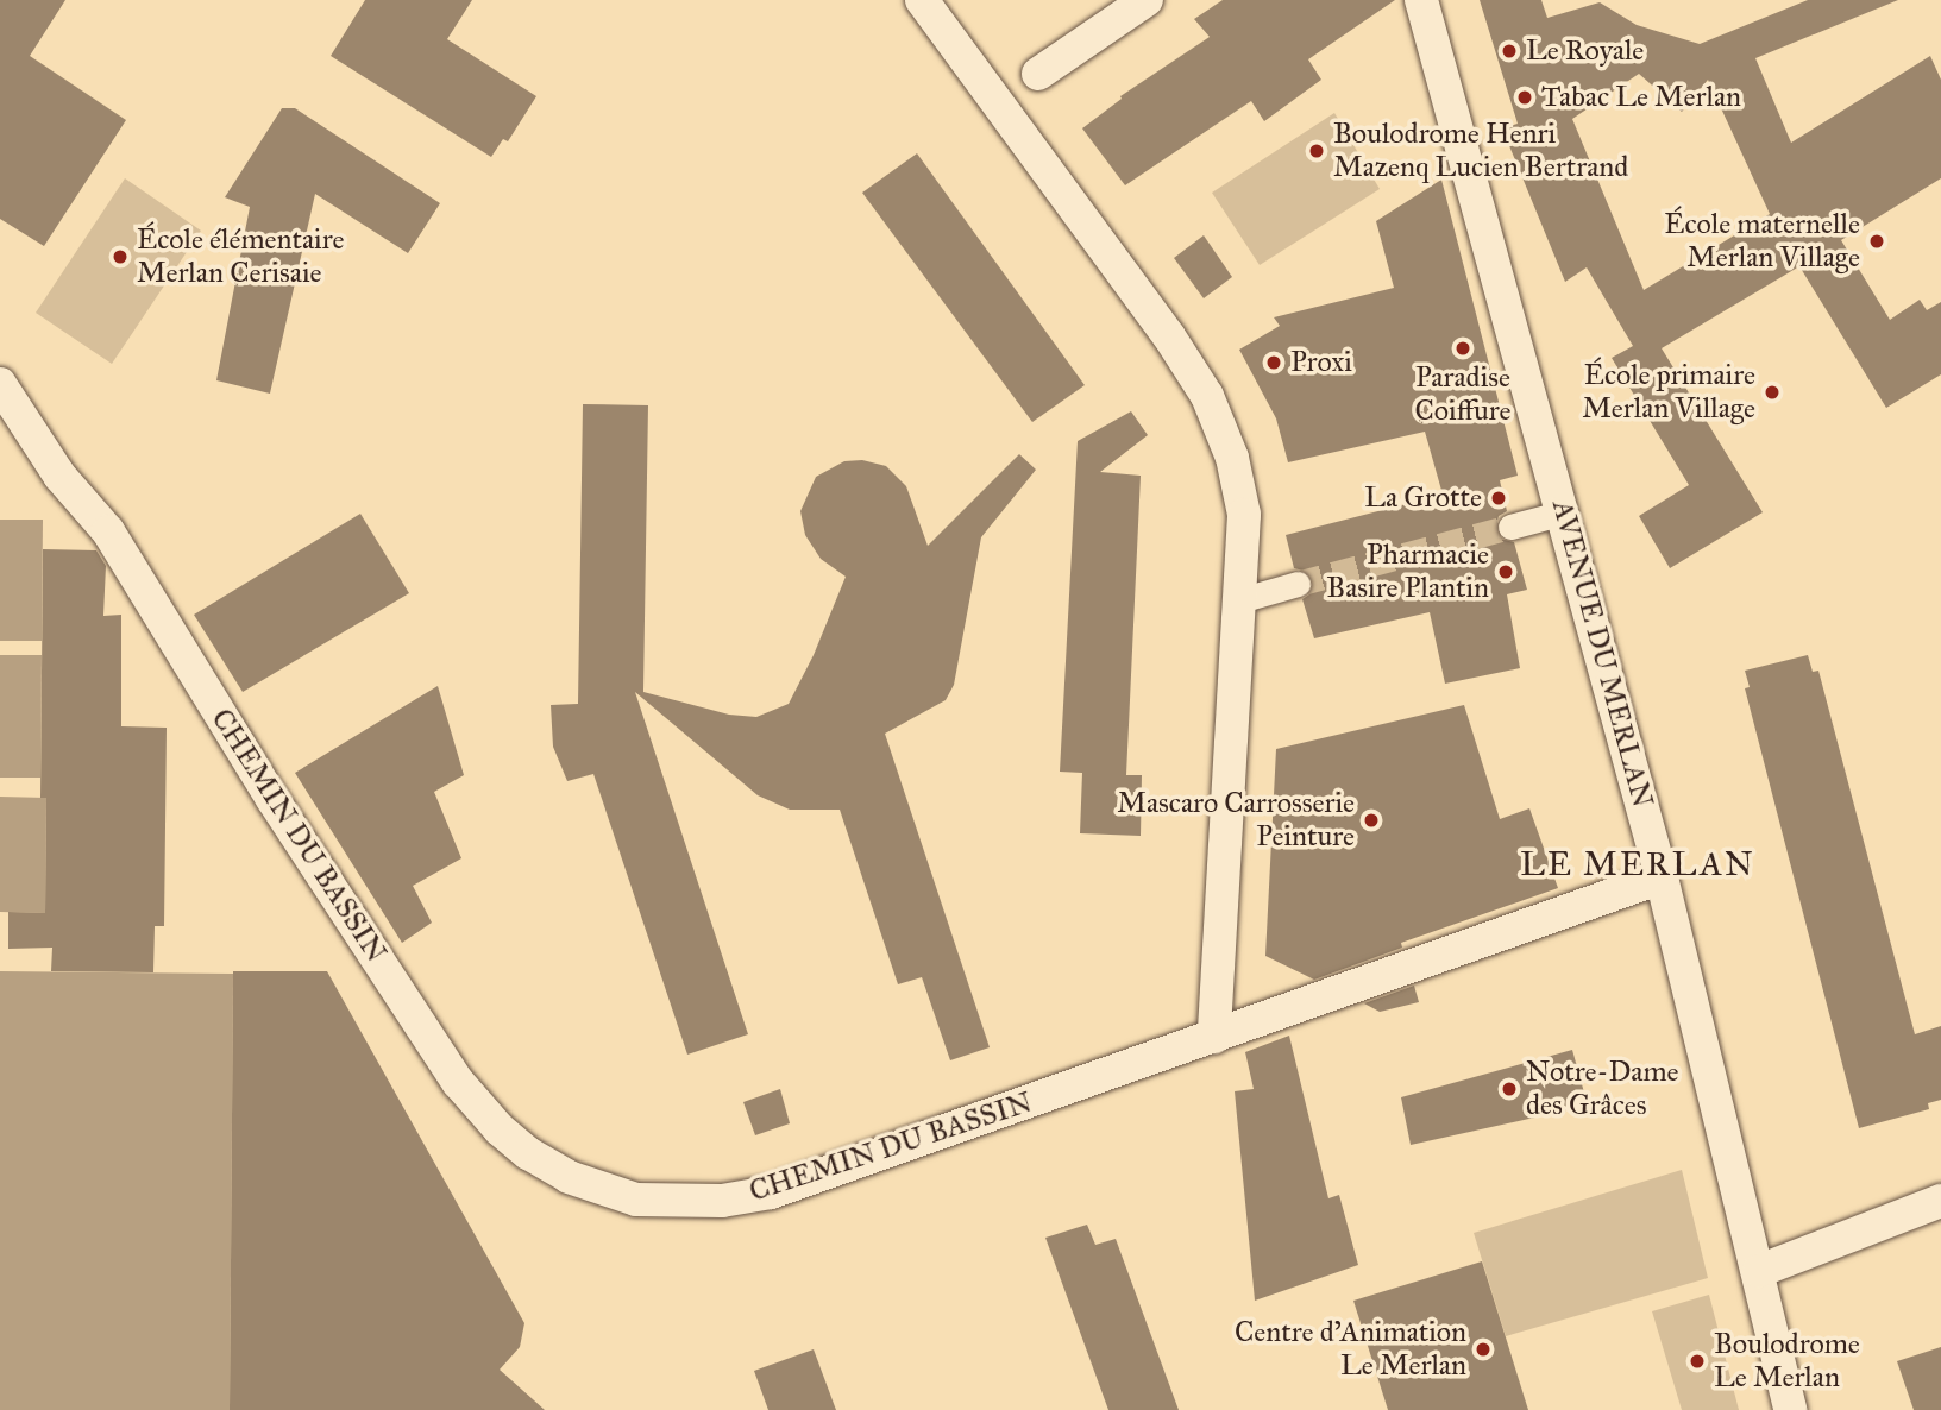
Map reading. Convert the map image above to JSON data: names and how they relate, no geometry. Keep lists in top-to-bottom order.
{
  "streets": {
    "street": ["AVENUE DU MERLAN", "CHEMIN DU BASSIN"]
  },
  "crossings": [
    ["AVENUE DU MERLAN", "CHEMIN DU BASSIN"]
  ],
  "districts": ["LE MERLAN"],
  "places": [
    "Le Royale",
    "Tabac Le Merlan",
    "Boulodrome Henri Mazenq Lucien Bertrand",
    "École maternelle Merlan Village",
    "École élémentaire Merlan Cerisaie",
    "Paradise Coiffure",
    "Proxi",
    "École primaire Merlan Village",
    "La Grotte",
    "Pharmacie Basire Plantin",
    "Mascaro Carrosserie Peinture",
    "Notre-Dame des Grâces",
    "Centre d'Animation Le Merlan",
    "Boulodrome Le Merlan"
  ]
}
